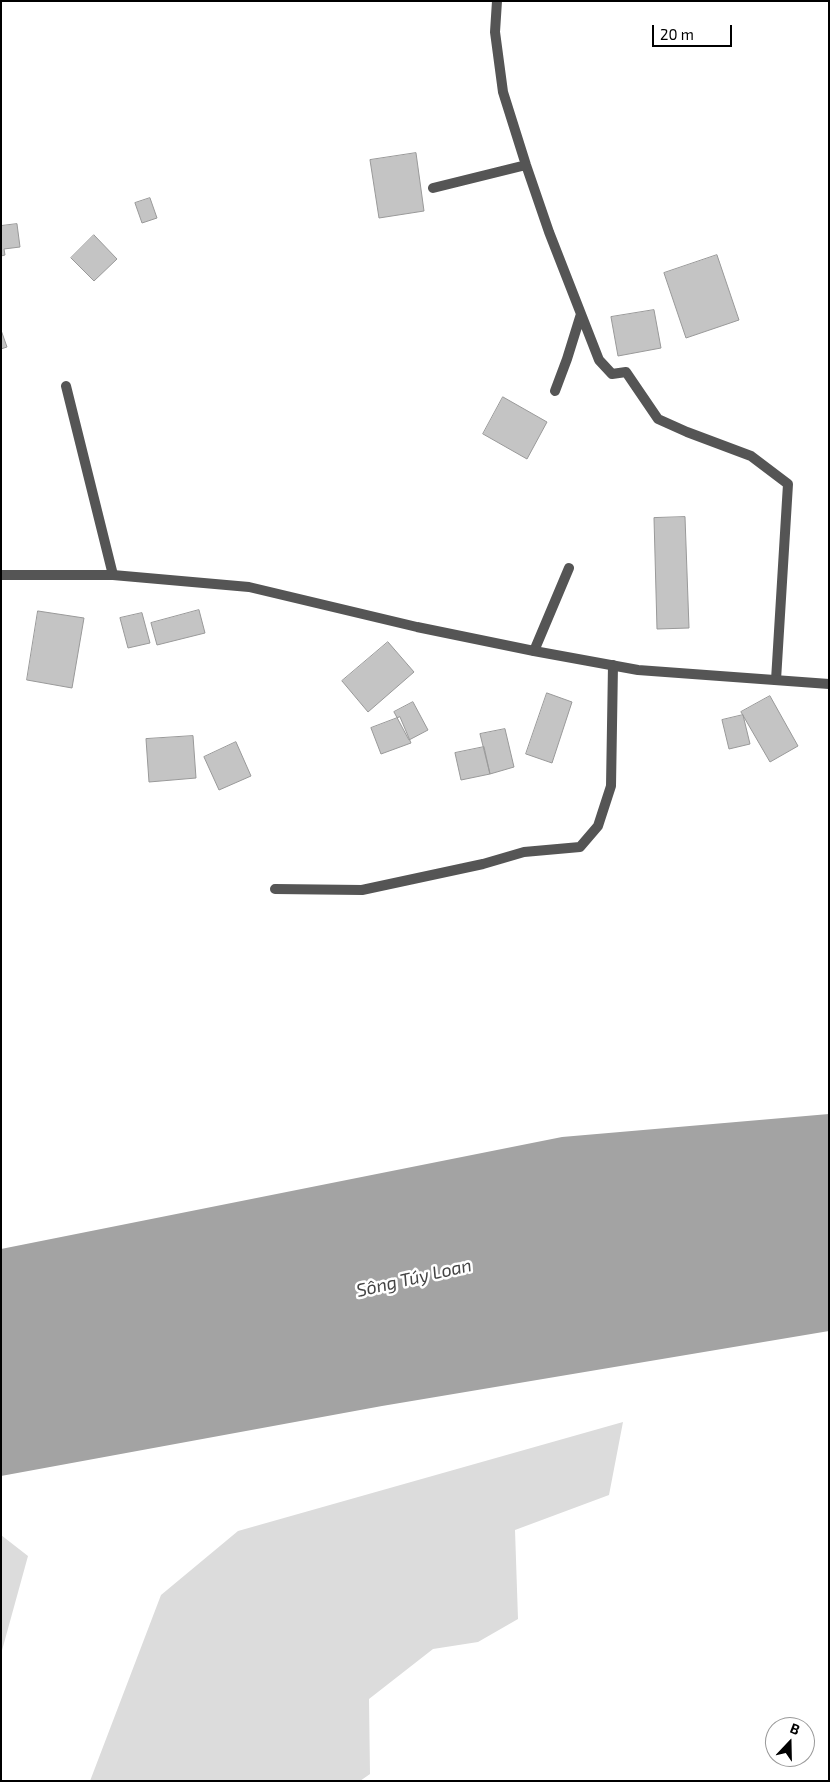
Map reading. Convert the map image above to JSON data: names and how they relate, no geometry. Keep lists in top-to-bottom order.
{
  "water": ["Sông Túy Loan"],
  "scale_bar": "20 m",
  "north": "top"
}
